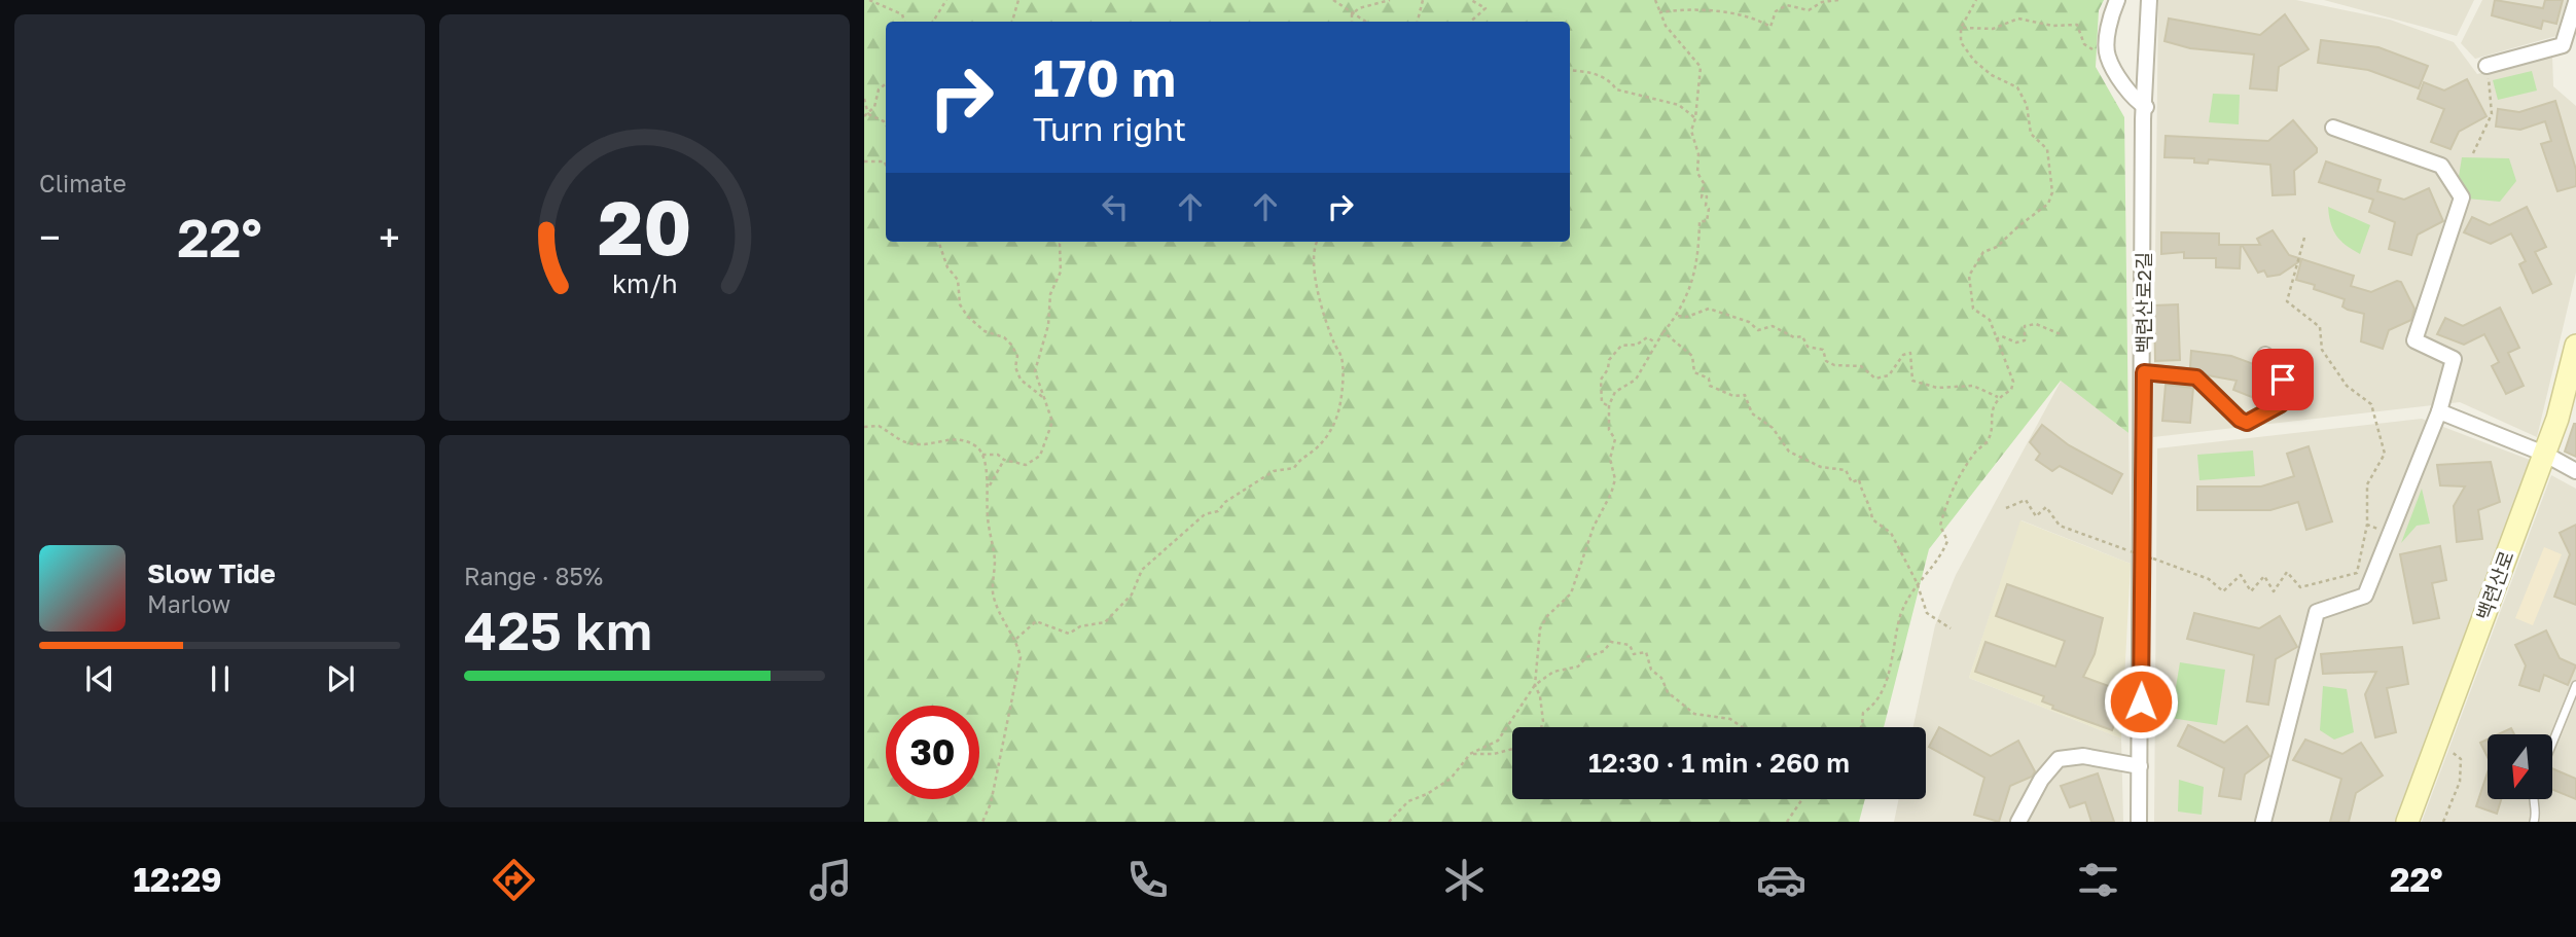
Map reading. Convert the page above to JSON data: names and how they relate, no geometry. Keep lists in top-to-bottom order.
{
  "streets": {
    "main road": ["백련산로"],
    "street": ["백련산로2길"]
  },
  "north": "bottom",
  "page": {
    "tile": [
      "Climate",
      ["Range · 85%", "425 km"]
    ],
    "turn": ["170 m", "Turn right"],
    "heat": ["−", "22°", "+"],
    "song": ["Slow Tide", "Marlow"],
    "limit": "30",
    "trip": "12:30 · 1 min · 260 m",
    "tabs": ["12:29", "22°"],
    "gauge": ["20", "km/h"]
  }
}
